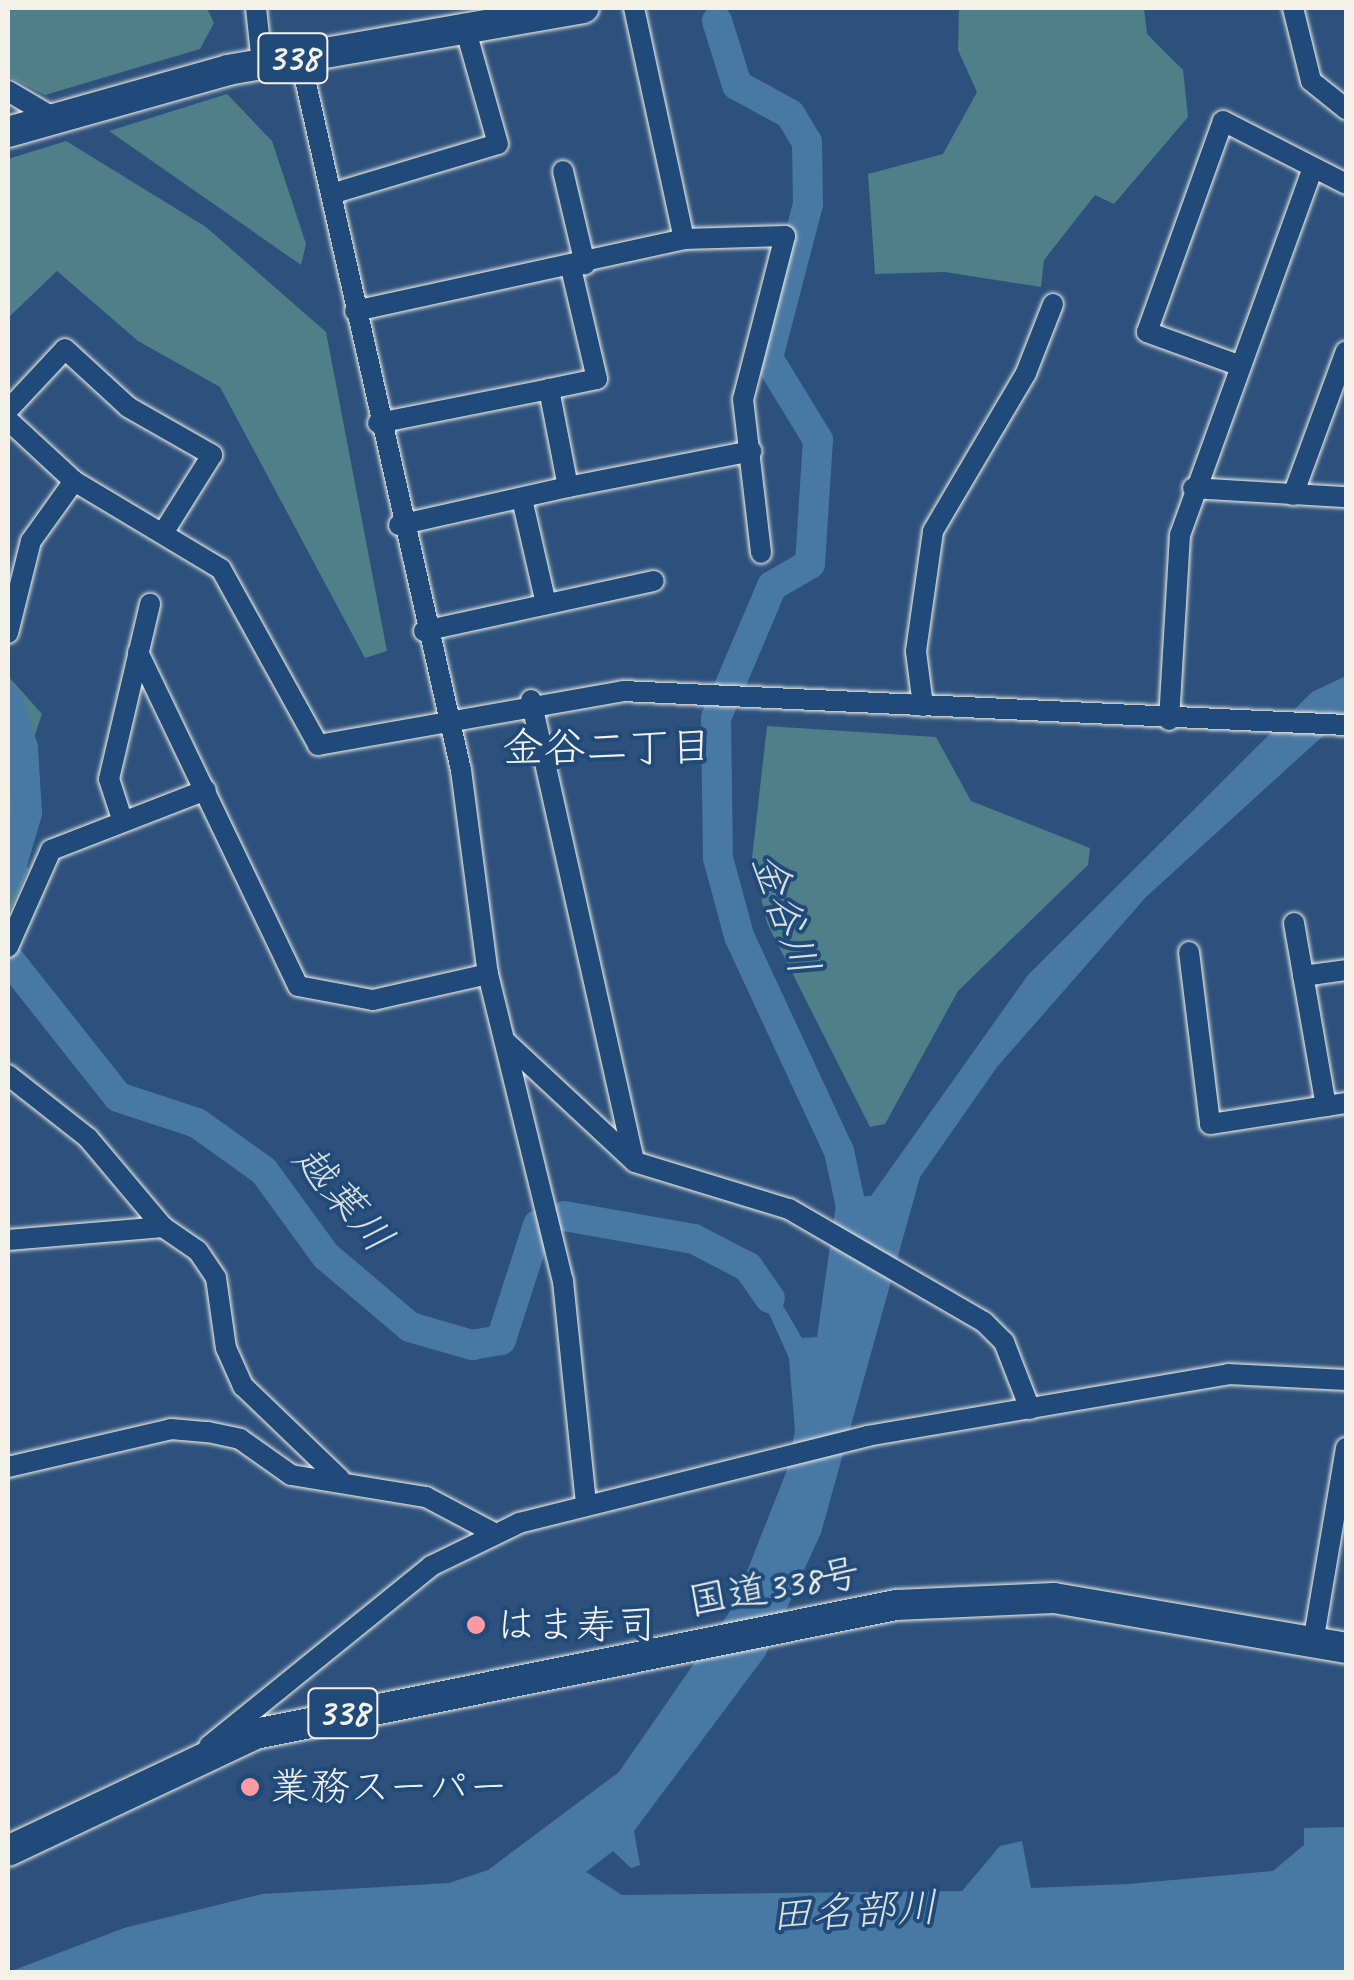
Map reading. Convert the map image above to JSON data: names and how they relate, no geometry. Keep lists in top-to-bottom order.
{
  "streets": {
    "highway": ["338", "国道338号"]
  },
  "districts": ["金谷二丁目"],
  "water": ["金谷川", "越葉川", "田名部川"],
  "places": ["はま寿司", "業務スーパー"]
}
